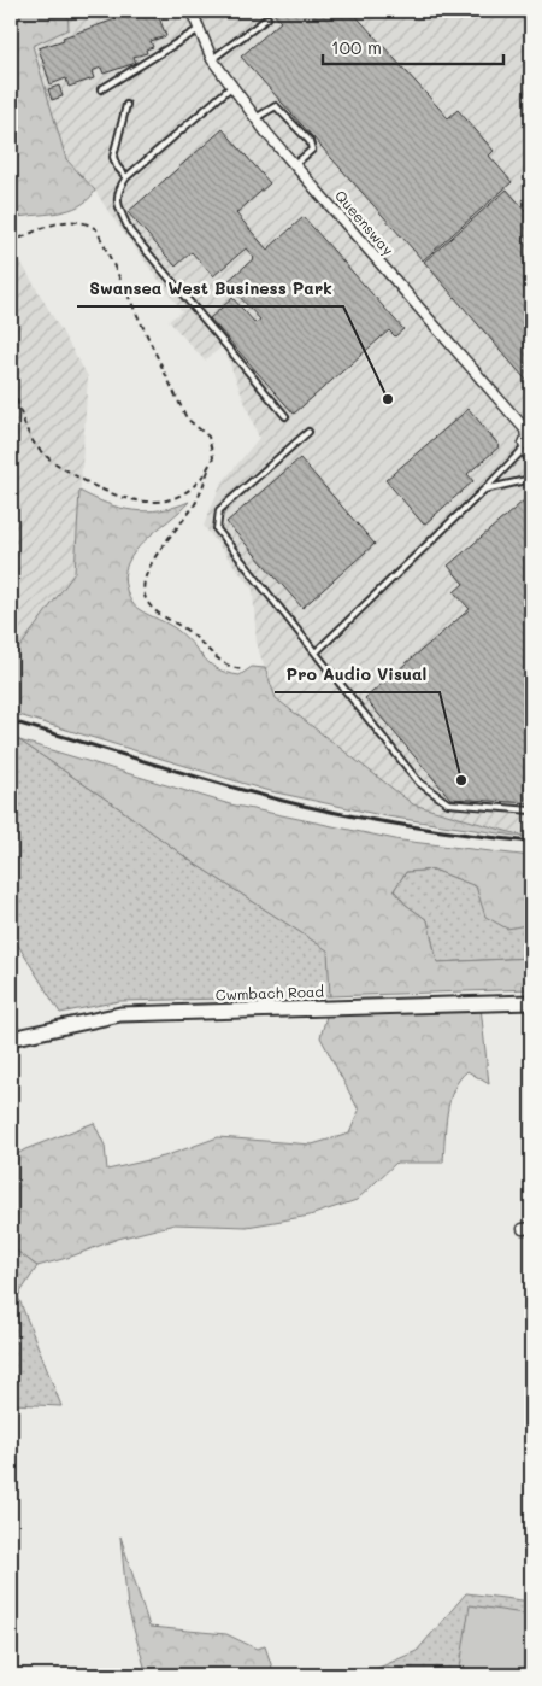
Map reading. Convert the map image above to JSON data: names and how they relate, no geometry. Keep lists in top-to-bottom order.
{
  "streets": {
    "main road": ["Cwmbach Road"],
    "street": ["Queensway"]
  },
  "places": ["Swansea West Business Park", "Pro Audio Visual"],
  "scale_bar": "100 m"
}
